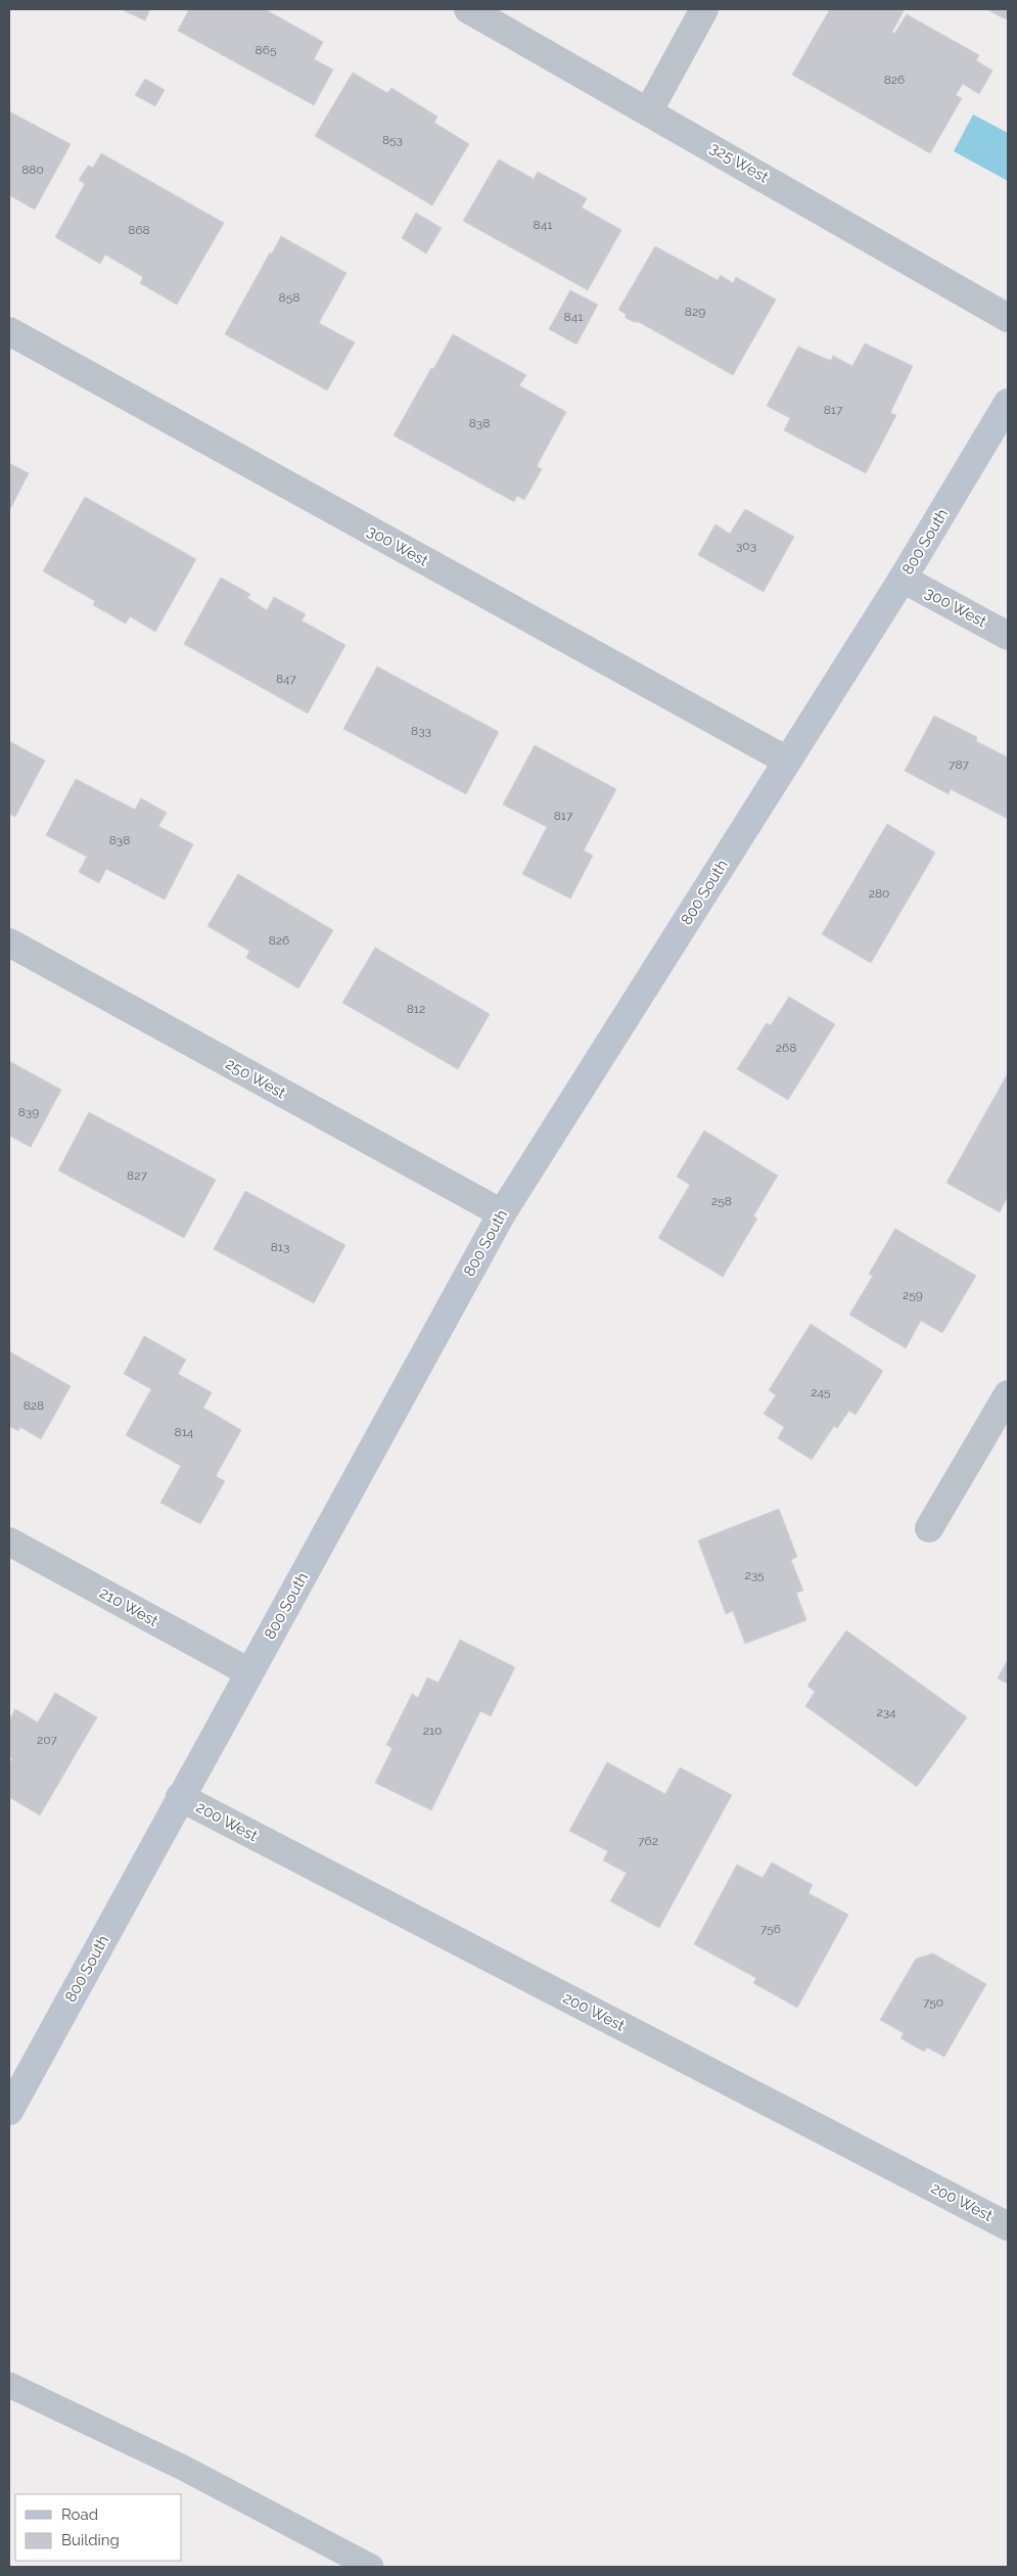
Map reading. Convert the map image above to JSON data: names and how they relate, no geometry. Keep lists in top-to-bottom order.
{
  "streets": {
    "main road": ["800 South"],
    "street": [
      "325 West",
      "300 West",
      "250 West",
      "210 West",
      "200 West"
    ]
  },
  "crossings": [
    ["800 South", "300 West"],
    ["800 South", "250 West"],
    ["800 South", "210 West"],
    ["800 South", "200 West"]
  ],
  "house_numbers": [
    "865",
    "826",
    "853",
    "880",
    "841",
    "868",
    "858",
    "829",
    "841",
    "817",
    "838",
    "303",
    "847",
    "833",
    "787",
    "817",
    "838",
    "280",
    "826",
    "812",
    "268",
    "839",
    "827",
    "258",
    "813",
    "259",
    "245",
    "828",
    "814",
    "235",
    "234",
    "210",
    "207",
    "762",
    "756",
    "750"
  ],
  "legend": ["Road", "Building"]
}
